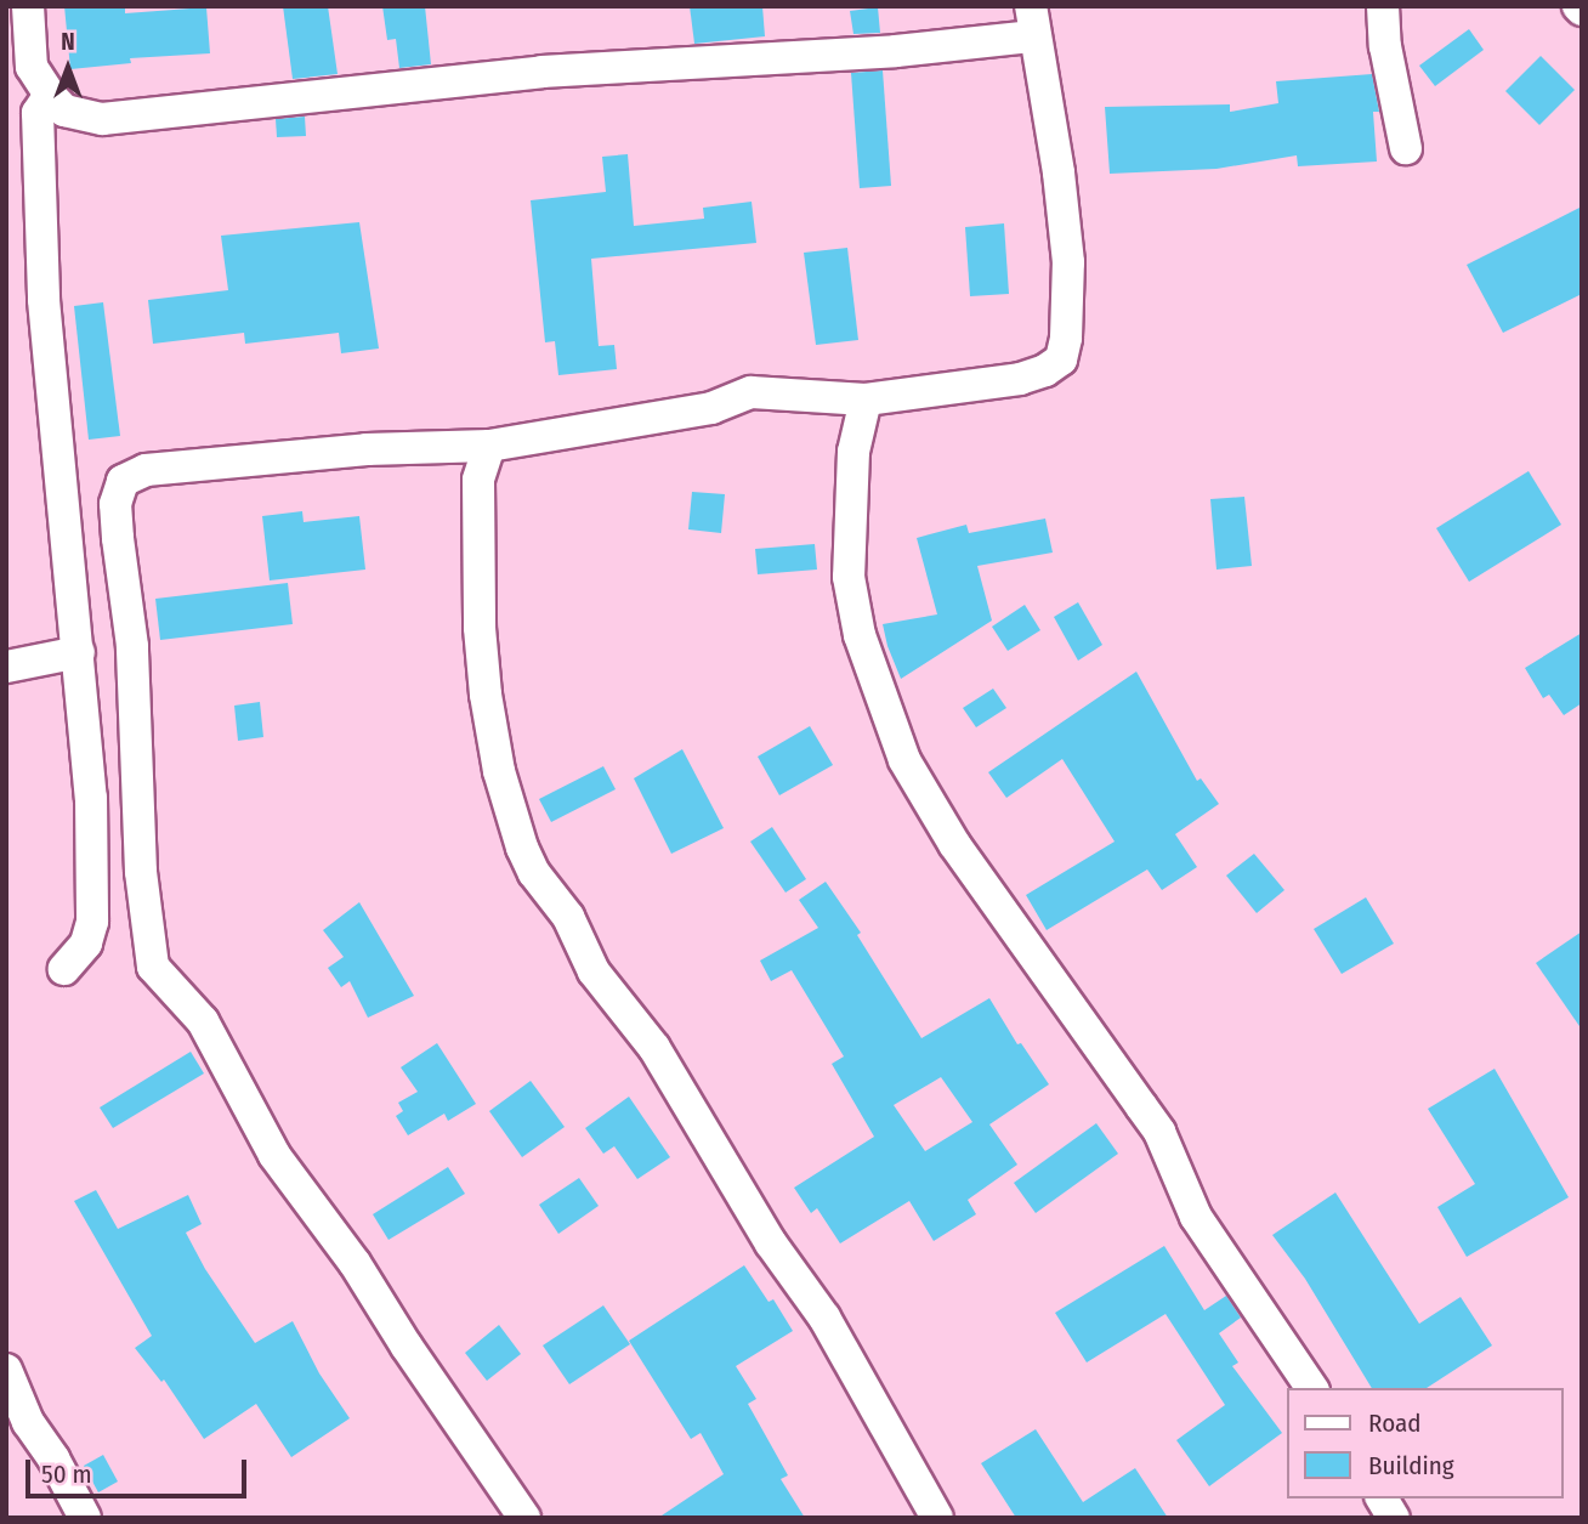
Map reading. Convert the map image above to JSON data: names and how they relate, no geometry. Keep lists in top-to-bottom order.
{
  "legend": ["Road", "Building"],
  "scale_bar": "50 m",
  "north": "top"
}
